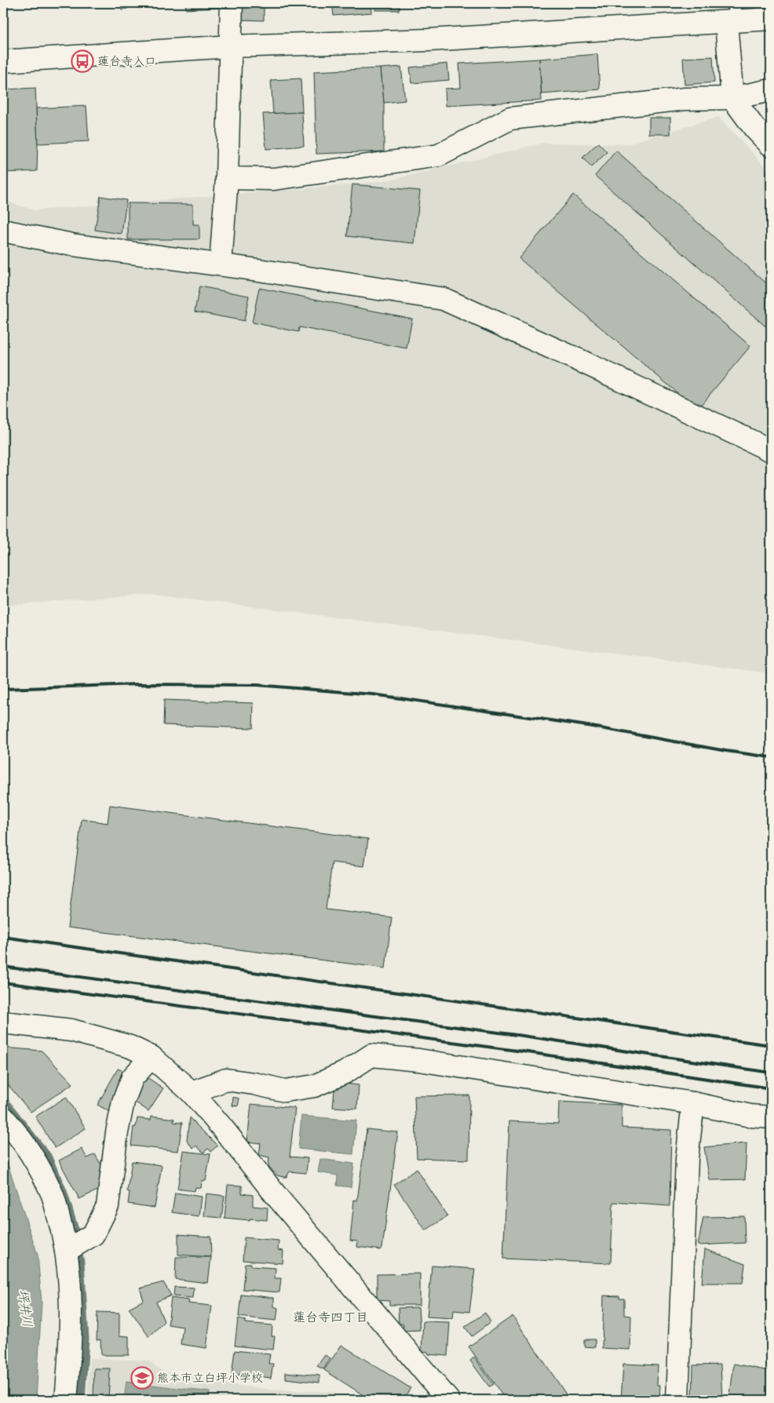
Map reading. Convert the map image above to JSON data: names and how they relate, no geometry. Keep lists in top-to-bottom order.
{
  "districts": ["蓮台寺四丁目"],
  "water": ["坪井川"],
  "places": {
    "bus stop": ["蓮台寺入口"],
    "school or university": ["熊本市立白坪小学校"]
  }
}
